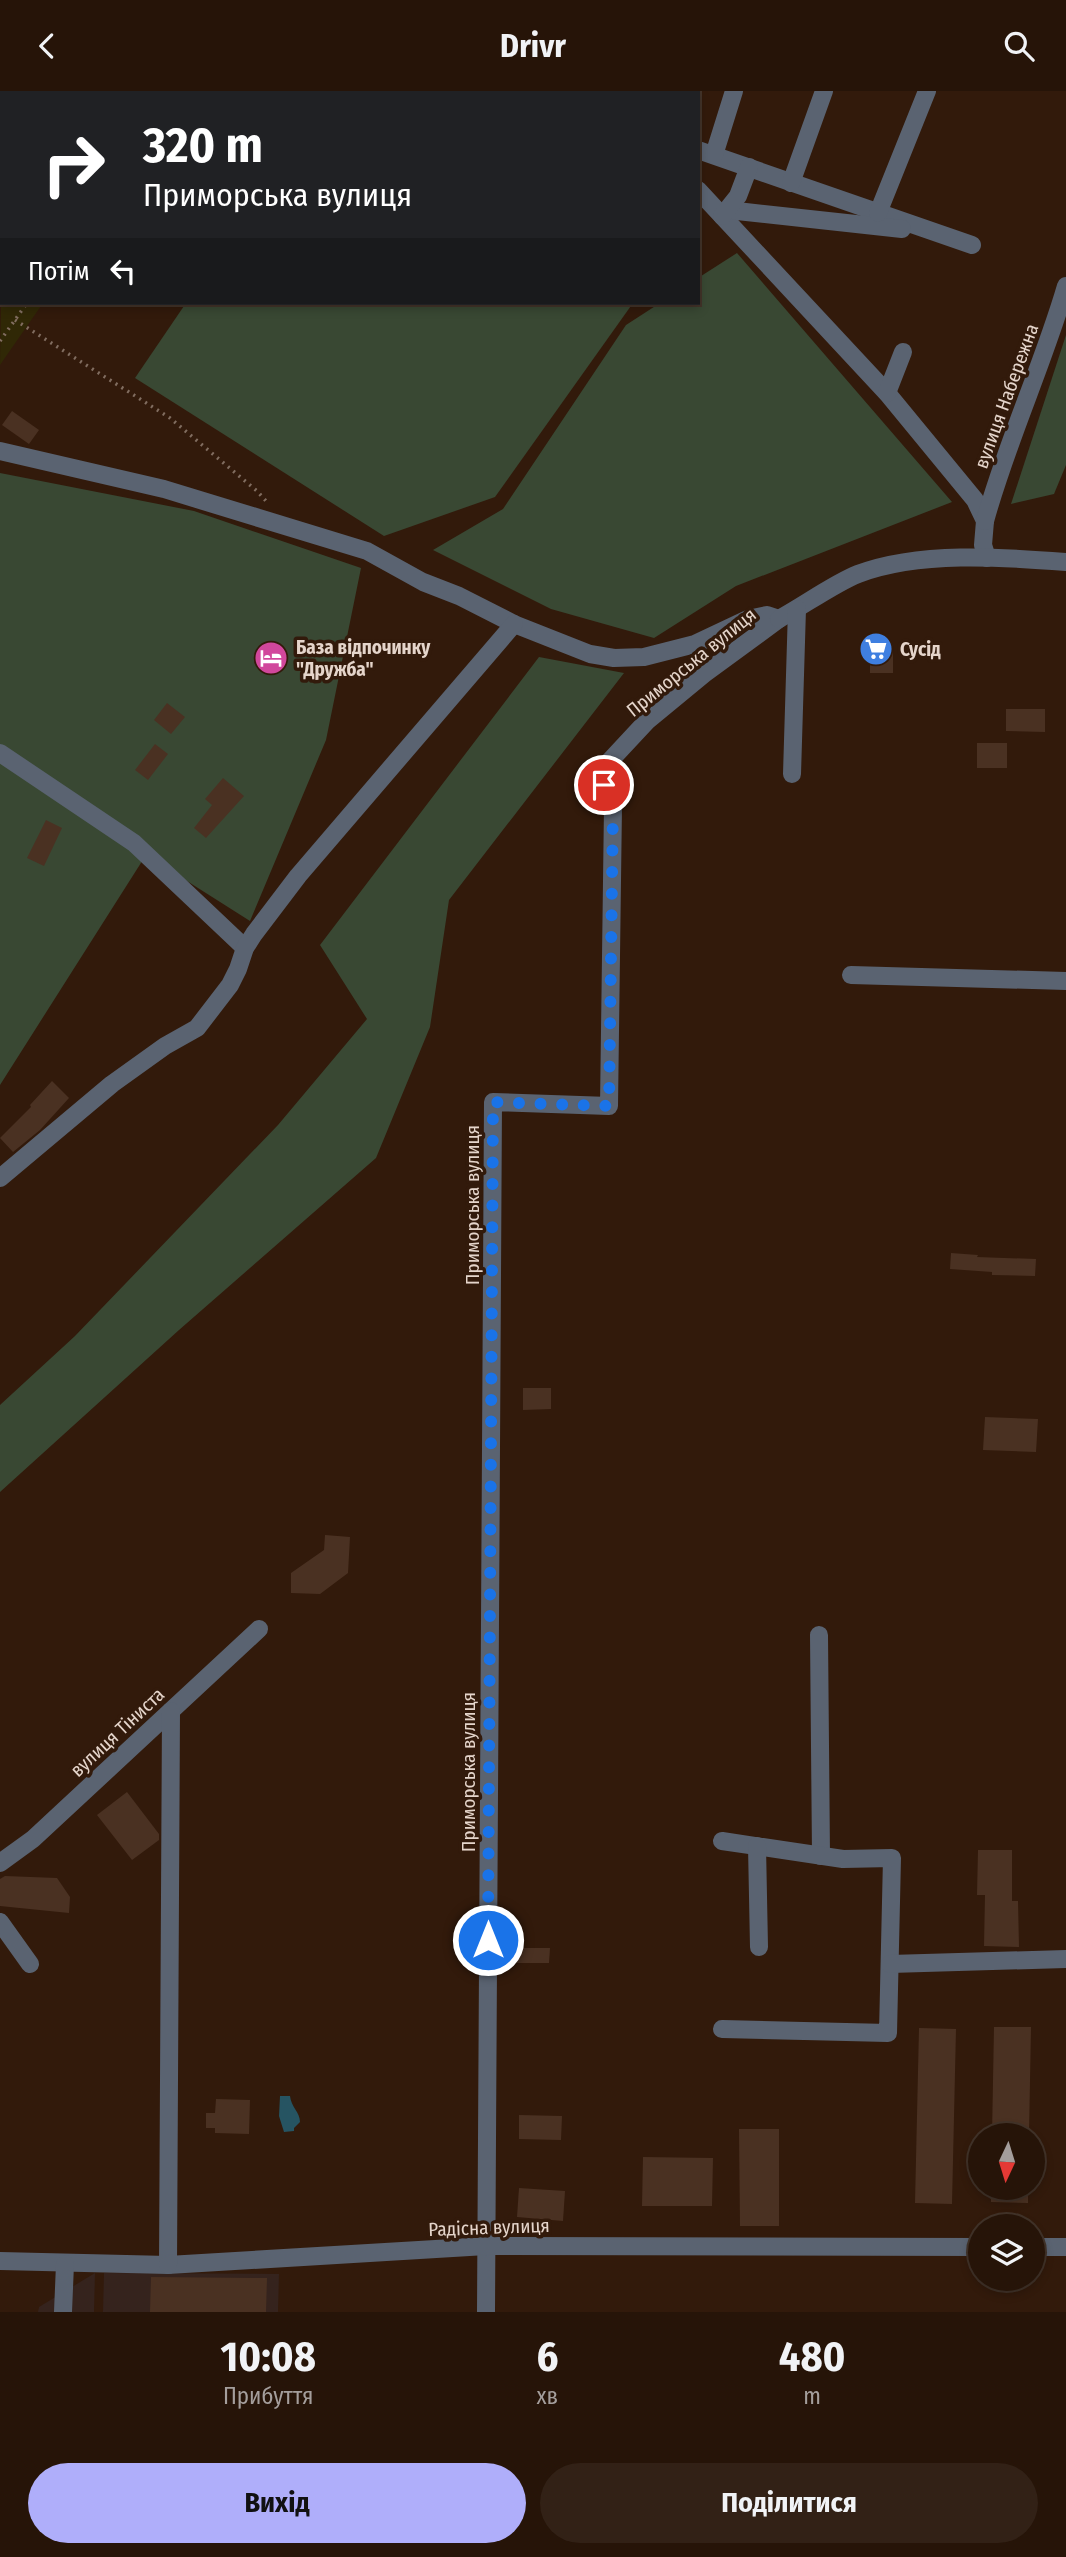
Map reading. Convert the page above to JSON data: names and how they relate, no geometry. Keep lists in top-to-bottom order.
{
  "streets": {
    "street": [
      "вулиця Набережна",
      "Приморська вулиця",
      "вулиця Тіниста",
      "Радісна вулиця"
    ]
  },
  "crossings": [
    ["Приморська вулиця", "Радісна вулиця"]
  ],
  "places": {
    "supermarket": ["Сусід"],
    "hotel": ["База відпочинку \"Дружба\""]
  },
  "north": "bottom",
  "page": {
    "header": "Drivr",
    "turn": ["320 m", "Приморська вулиця"],
    "then": "Потім",
    "eta": [
      "10:08",
      "Прибуття",
      "6",
      "хв",
      "480",
      "m"
    ],
    "buttons": ["Вихід", "Поділитися"]
  }
}
